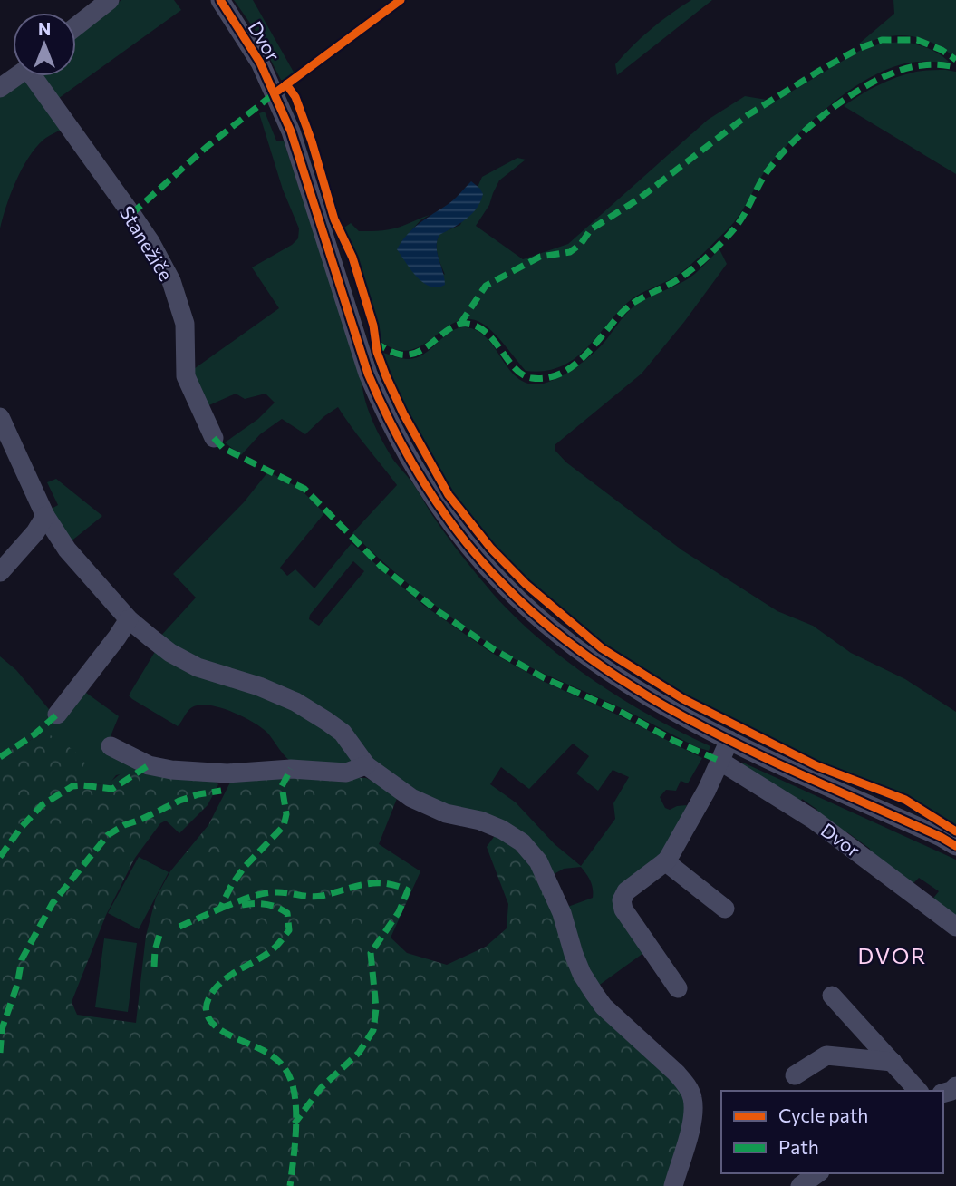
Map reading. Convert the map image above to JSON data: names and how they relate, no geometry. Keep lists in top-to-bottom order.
{
  "streets": {
    "street": ["Dvor", "Stanežiče"]
  },
  "districts": ["DVOR"],
  "legend": ["Cycle path", "Path"],
  "north": "top"
}
